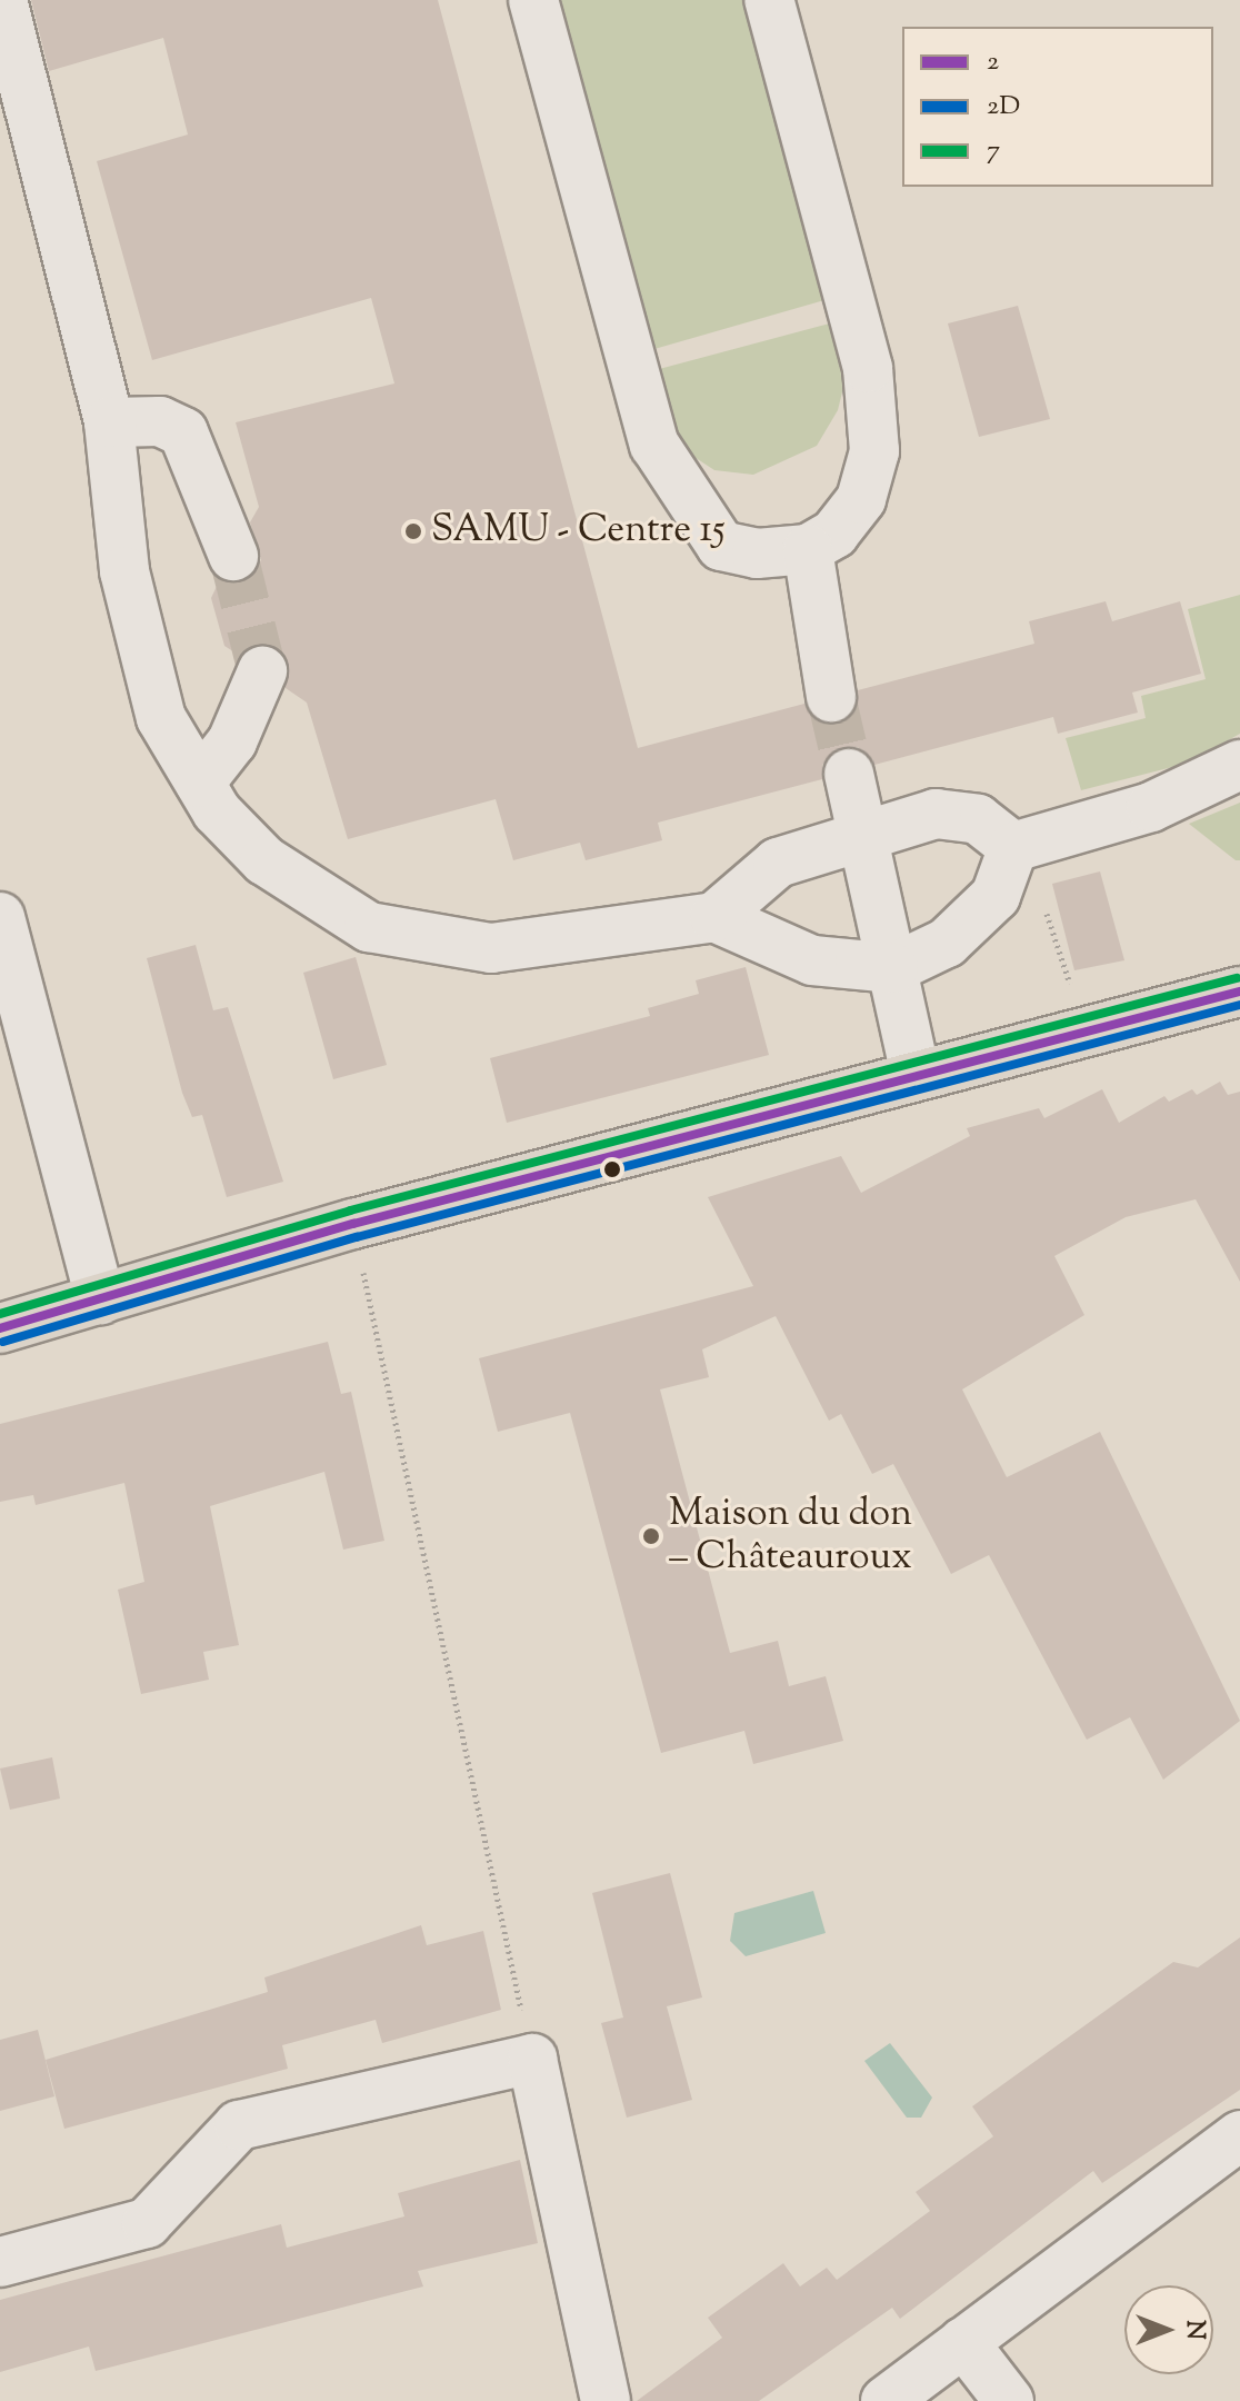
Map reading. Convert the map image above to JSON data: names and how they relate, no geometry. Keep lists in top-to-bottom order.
{
  "places": ["SAMU - Centre 15", "Maison du don – Châteauroux"],
  "lines": ["transit line 7", "transit line 2", "transit line 2D"],
  "legend": ["2", "2D", "7"],
  "north": "right"
}
